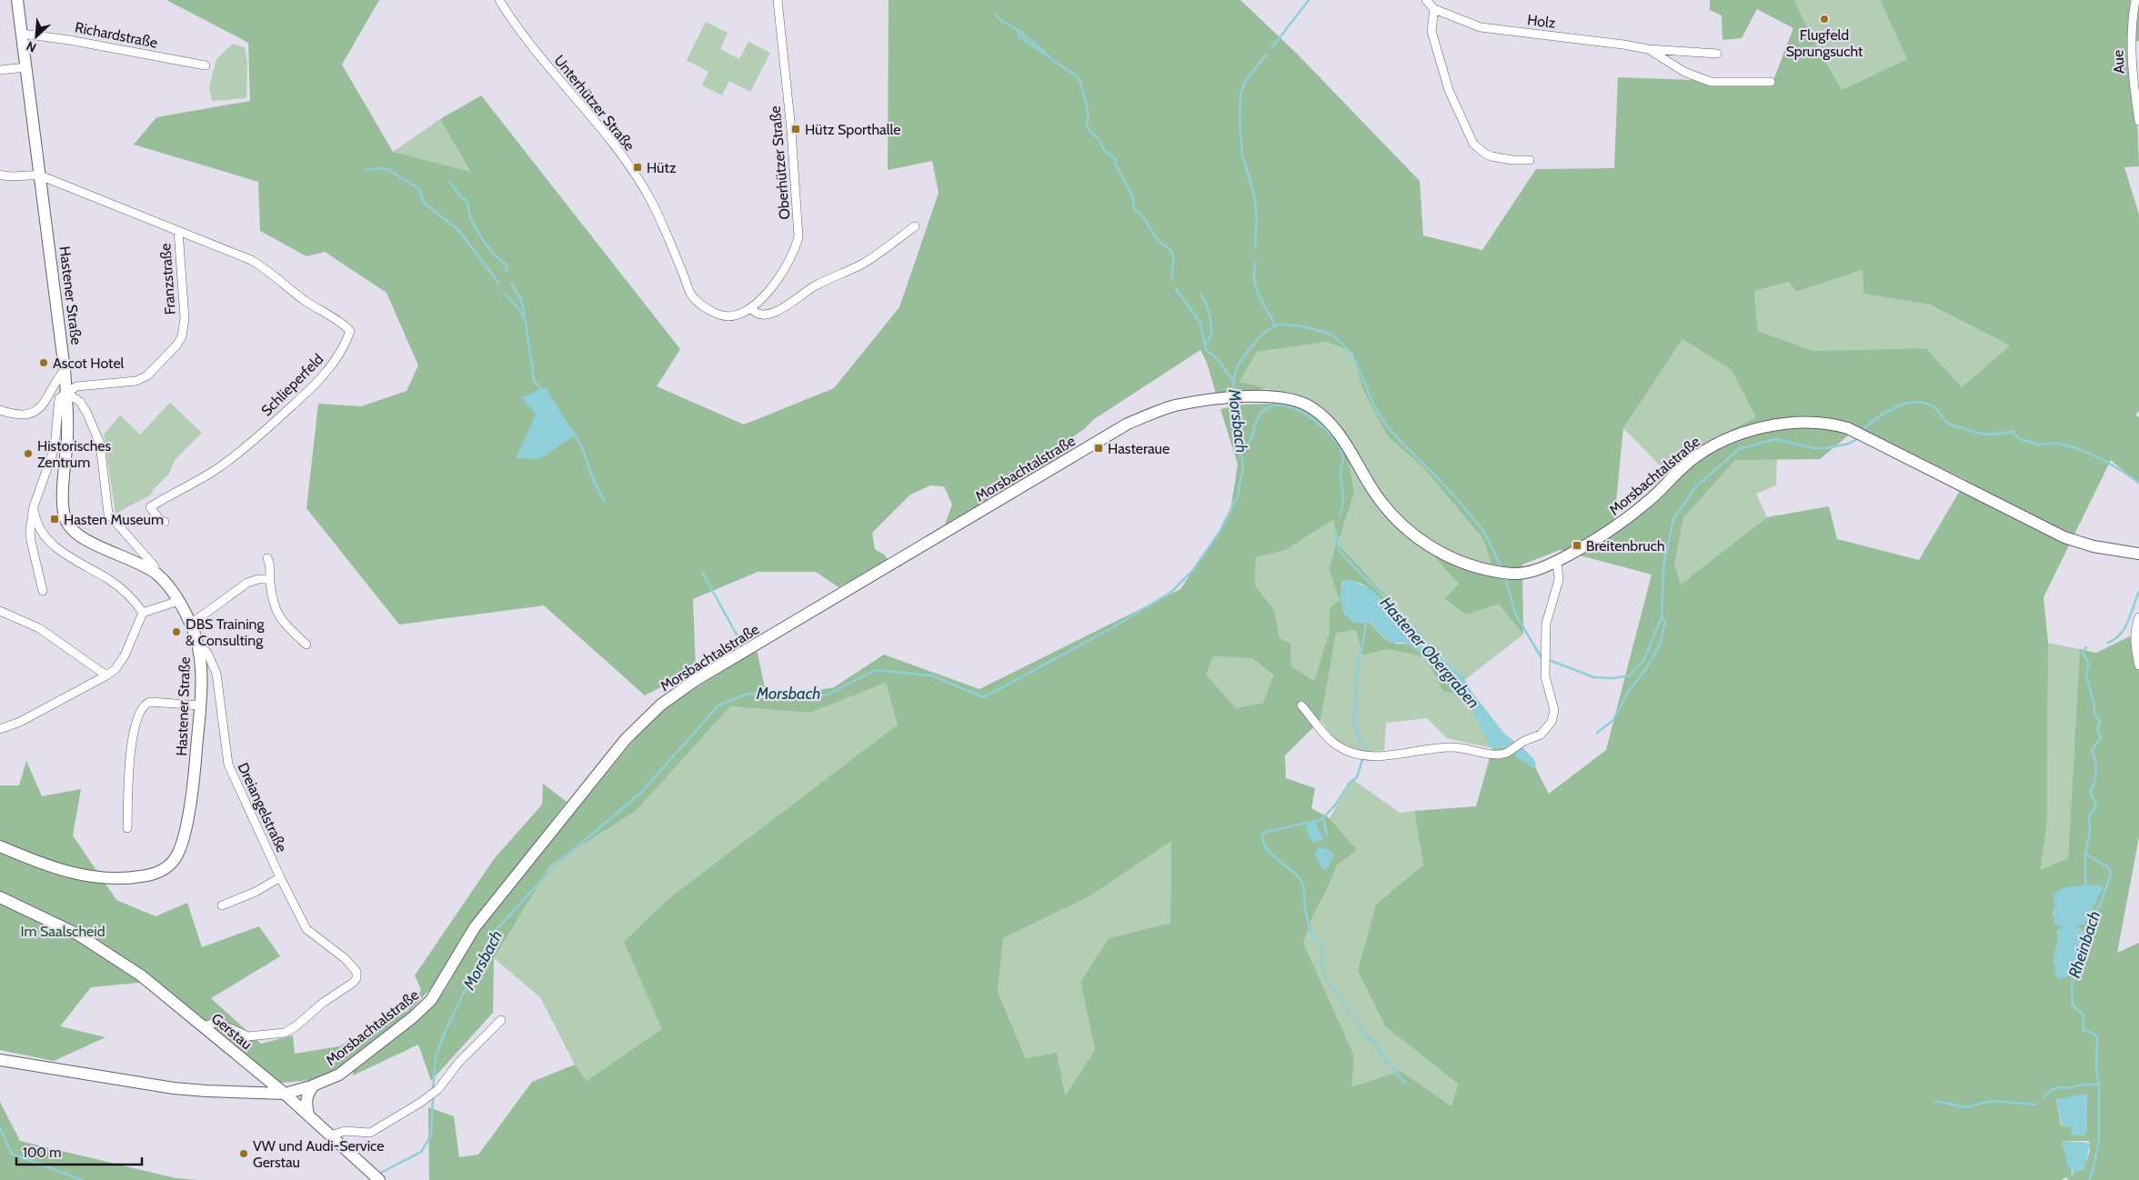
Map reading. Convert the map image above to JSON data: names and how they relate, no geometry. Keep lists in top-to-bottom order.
{
  "streets": {
    "main road": ["Hastener Straße", "Morsbachtalstraße", "Gerstau"],
    "street": [
      "Holz",
      "Richardstraße",
      "Aue",
      "Unterhützer Straße",
      "Oberhützer Straße",
      "Franzstraße",
      "Schlieperfeld",
      "Dreiangelstraße"
    ]
  },
  "crossings": [
    ["Richardstraße", "Hastener Straße"],
    ["Unterhützer Straße", "Oberhützer Straße"],
    ["Franzstraße", "Hastener Straße"],
    ["Franzstraße", "Schlieperfeld"],
    ["Hastener Straße", "Dreiangelstraße"],
    ["Morsbachtalstraße", "Gerstau"],
    ["Dreiangelstraße", "Gerstau"]
  ],
  "water": ["Morsbach", "Hastener Obergraben", "Rheinbach"],
  "parks": ["Im Saalscheid"],
  "places": {
    "other": [
      "Flugfeld Sprungsucht",
      "Ascot Hotel",
      "Historisches Zentrum",
      "DBS Training & Consulting",
      "VW und Audi-Service Gerstau"
    ],
    "transit": [
      "Hütz Sporthalle",
      "Hütz",
      "Hasteraue",
      "Hasten Museum",
      "Breitenbruch"
    ]
  },
  "scale_bar": "100 m",
  "north": "bottom left"
}
